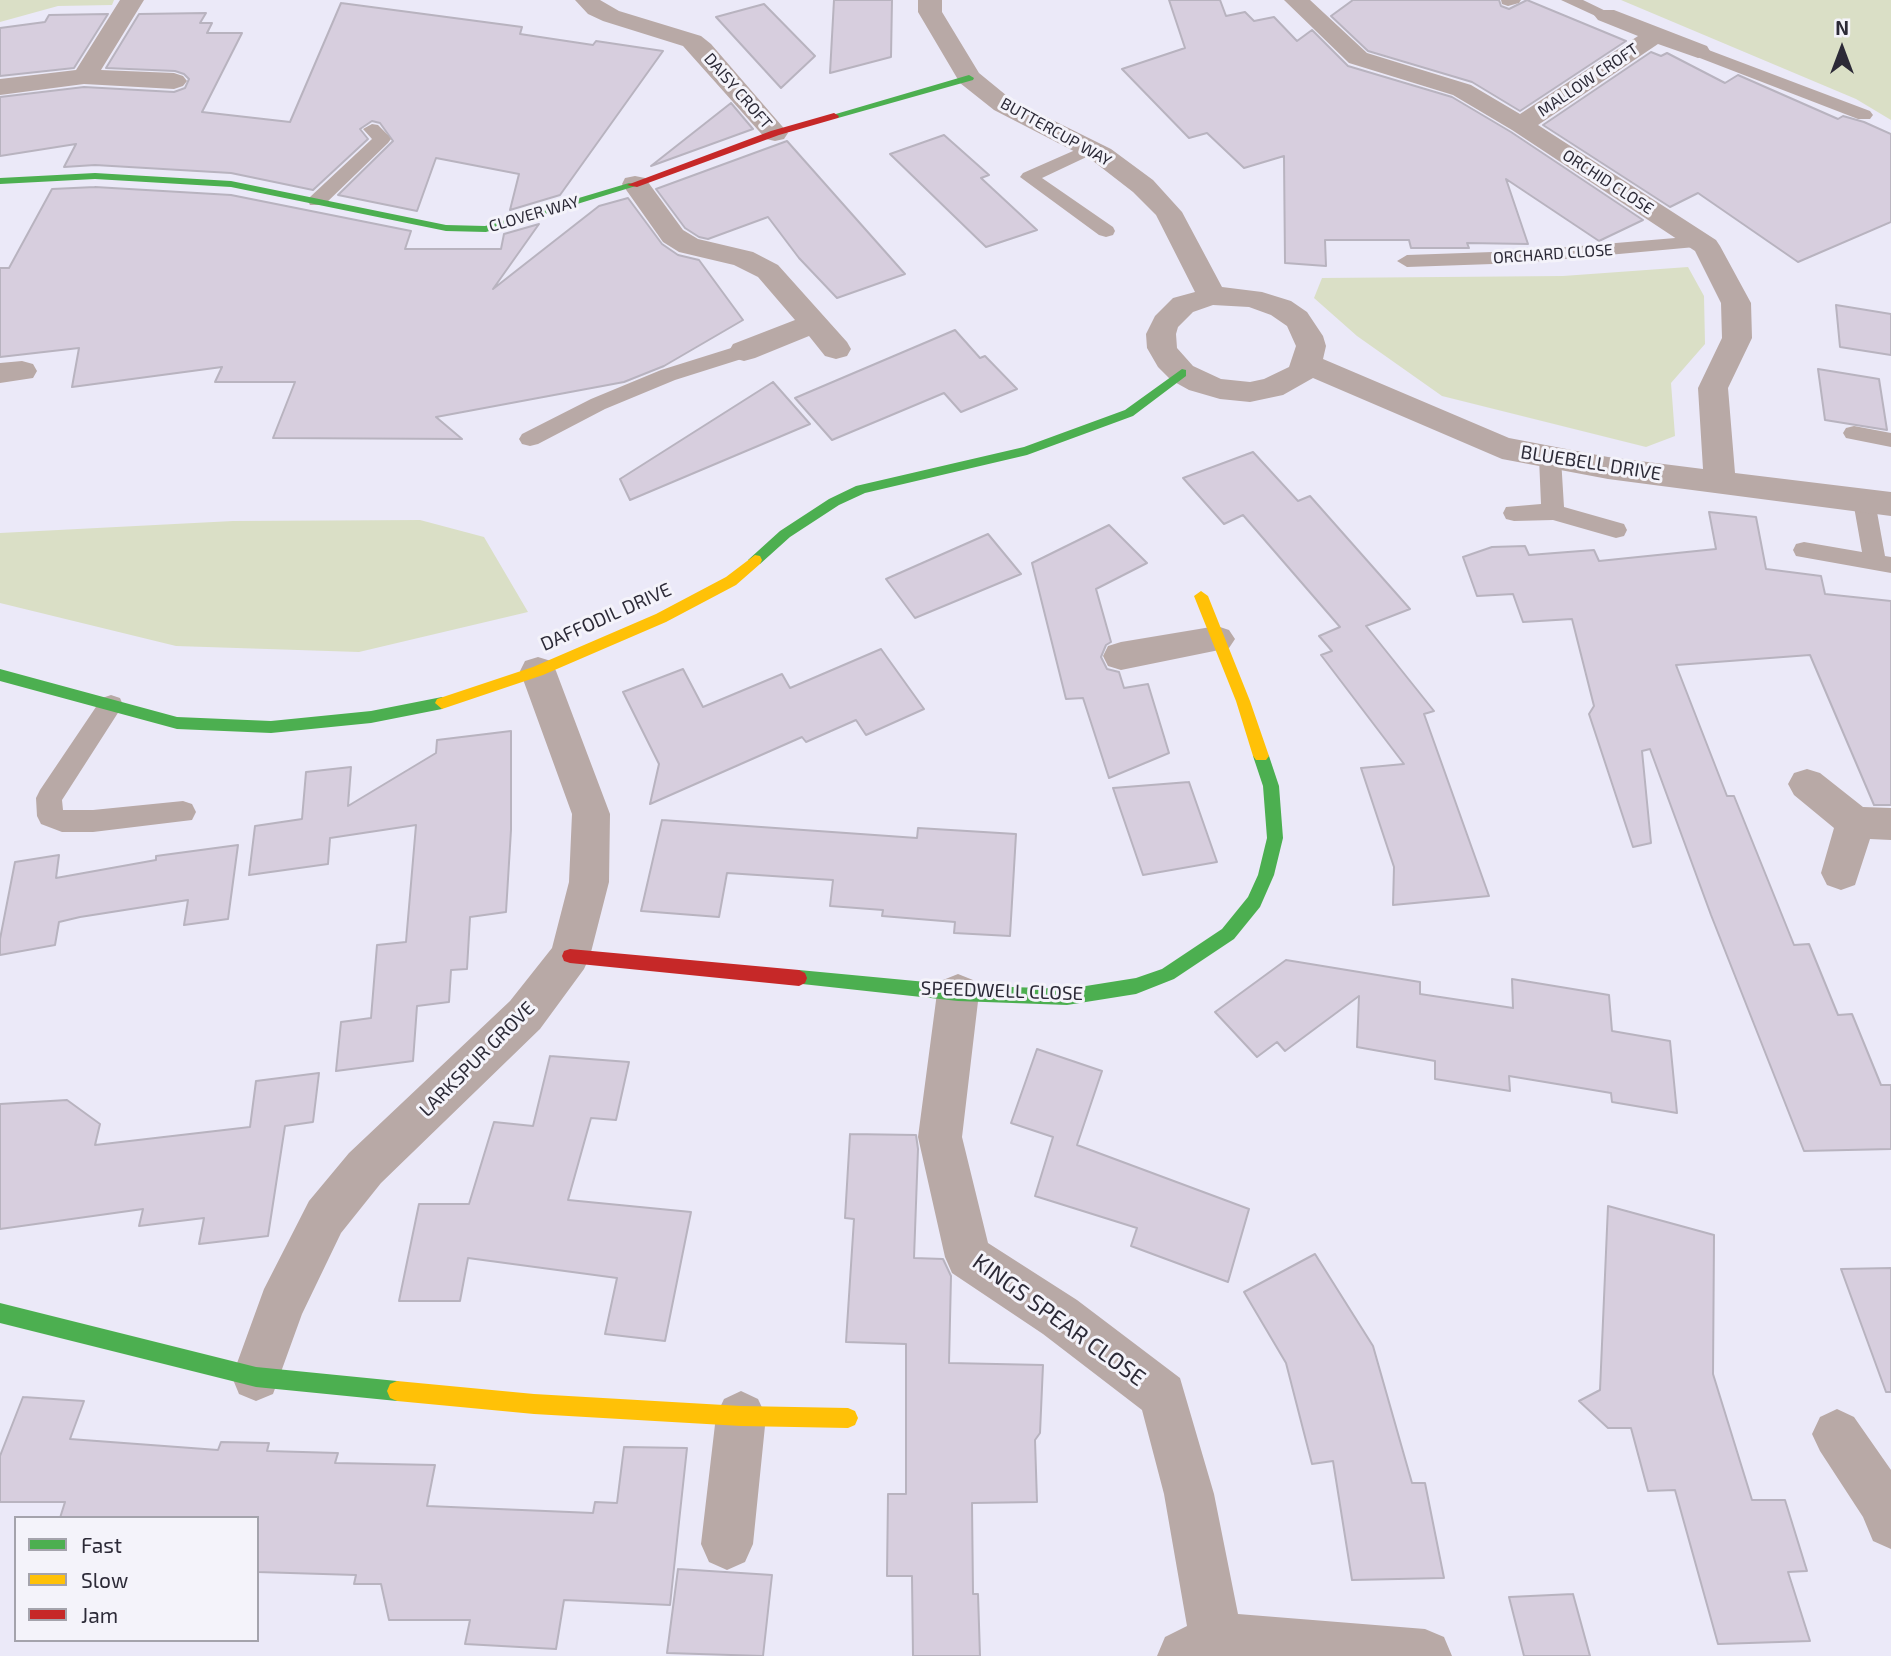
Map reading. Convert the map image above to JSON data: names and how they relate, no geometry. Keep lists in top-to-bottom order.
{
  "streets": {
    "street": [
      "MALLOW CROFT",
      "DAISY CROFT",
      "BUTTERCUP WAY",
      "ORCHID CLOSE",
      "CLOVER WAY",
      "BLUEBELL DRIVE",
      "DAFFODIL DRIVE",
      "SPEEDWELL CLOSE",
      "LARKSPUR GROVE",
      "KINGS SPEAR CLOSE"
    ],
    "lane": ["ORCHARD CLOSE"]
  },
  "crossings": [
    ["MALLOW CROFT", "ORCHID CLOSE"],
    ["DAISY CROFT", "CLOVER WAY"],
    ["BUTTERCUP WAY", "CLOVER WAY"],
    ["BUTTERCUP WAY", "BLUEBELL DRIVE"],
    ["BUTTERCUP WAY", "DAFFODIL DRIVE"],
    ["ORCHID CLOSE", "ORCHARD CLOSE"],
    ["ORCHID CLOSE", "BLUEBELL DRIVE"],
    ["BLUEBELL DRIVE", "DAFFODIL DRIVE"],
    ["DAFFODIL DRIVE", "LARKSPUR GROVE"],
    ["SPEEDWELL CLOSE", "LARKSPUR GROVE"],
    ["SPEEDWELL CLOSE", "KINGS SPEAR CLOSE"]
  ],
  "legend": ["Fast", "Slow", "Jam"],
  "north": "top"
}
